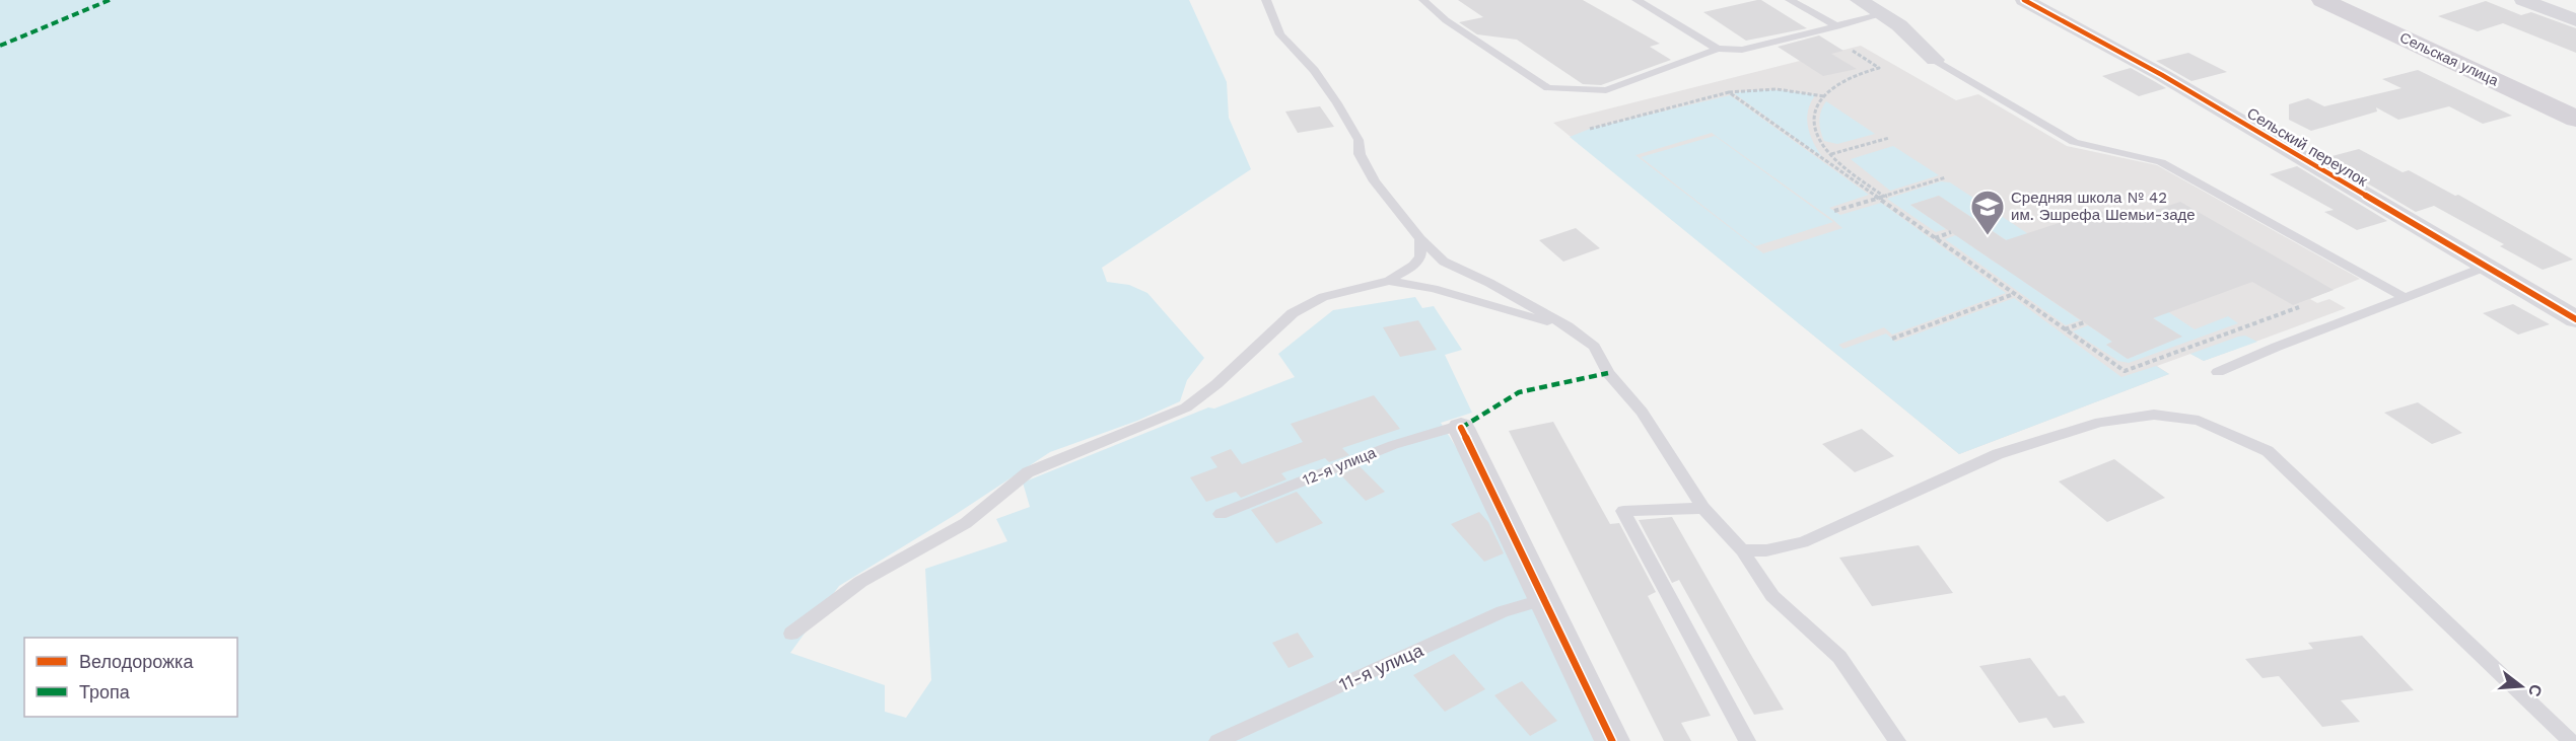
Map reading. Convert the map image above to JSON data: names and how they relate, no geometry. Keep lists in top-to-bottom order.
{
  "streets": {
    "main road": ["Сельская улица"],
    "street": ["Сельский переулок"],
    "lane": ["12-я улица", "11-я улица"]
  },
  "places": {
    "school or university": ["Средняя школа № 42 им. Эшрефа Шемьи-заде"]
  },
  "legend": ["Велодорожка", "Тропа"],
  "north": "right"
}
